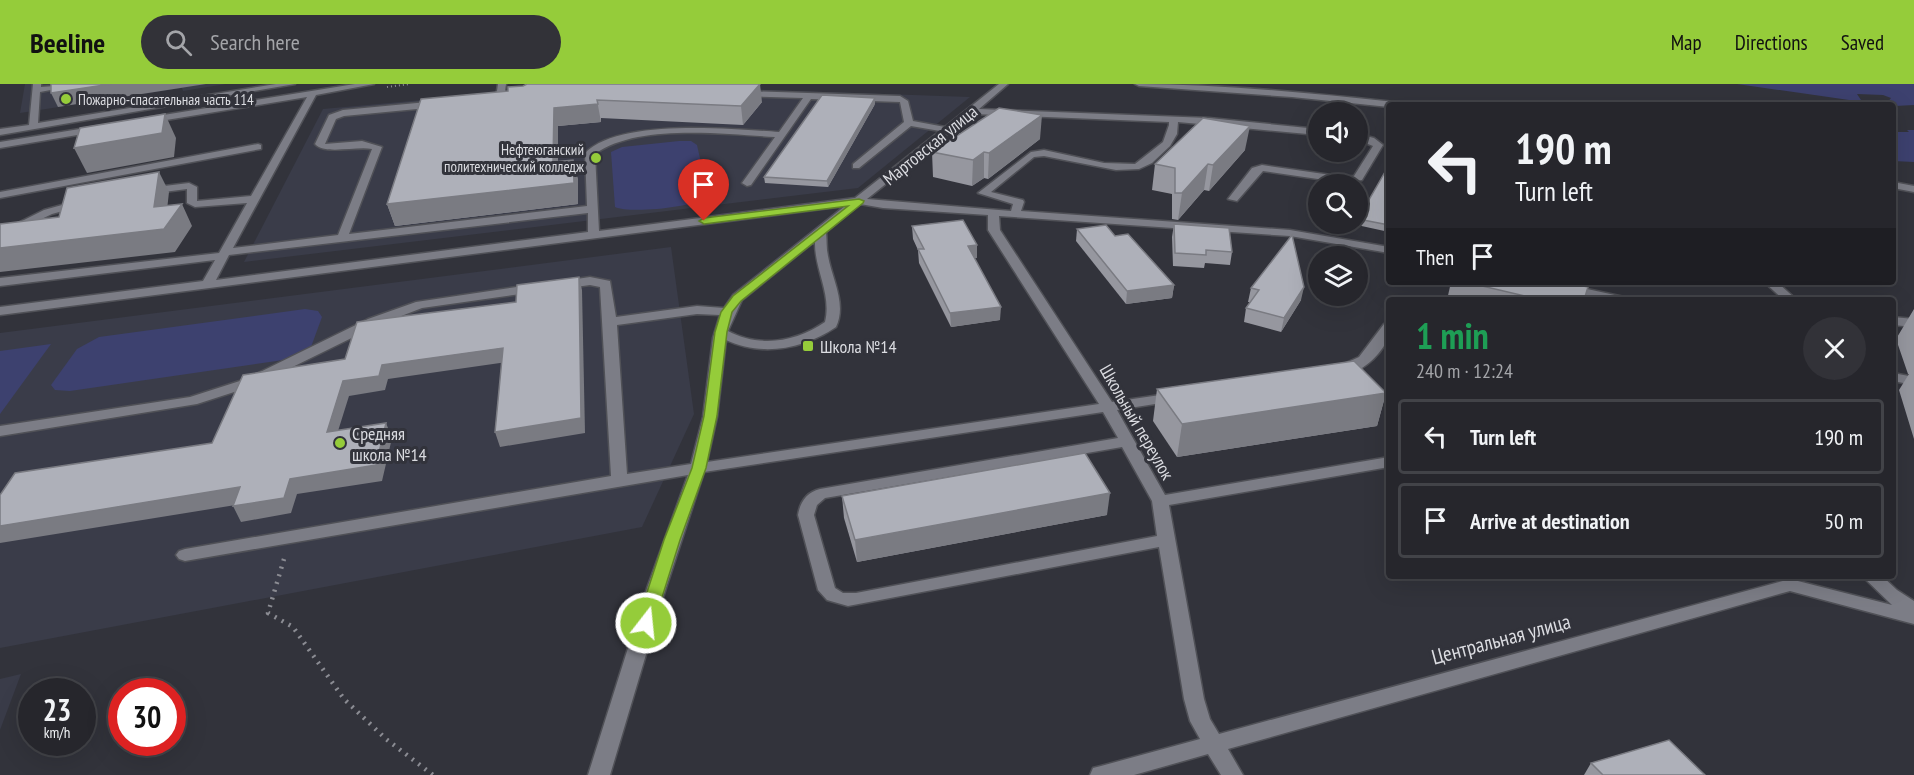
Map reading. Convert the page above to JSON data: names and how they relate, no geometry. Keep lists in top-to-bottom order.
{
  "streets": {
    "street": ["Мартовская улица", "Школьный переулок", "Центральная улица"]
  },
  "crossings": [
    ["Школьный переулок", "Центральная улица"]
  ],
  "places": {
    "other": ["Пожарно-спасательная часть 114", "Нефтеюганский политехнический колледж", "Средняя школа №14"],
    "transit": ["Школа №14"]
  },
  "page": {
    "header": "Beeline",
    "search": "Search here",
    "nav": ["Map", "Directions", "Saved"],
    "turn": ["190 m", "Turn left"],
    "then": "Then",
    "heading": ["1 min", "240 m · 12:24"],
    "list": [
      {
        "name": "Turn left",
        "value": "190 m"
      },
      {
        "name": "Arrive at destination",
        "value": "50 m"
      }
    ],
    "speed": "23 km/h",
    "limit": "30"
  }
}
